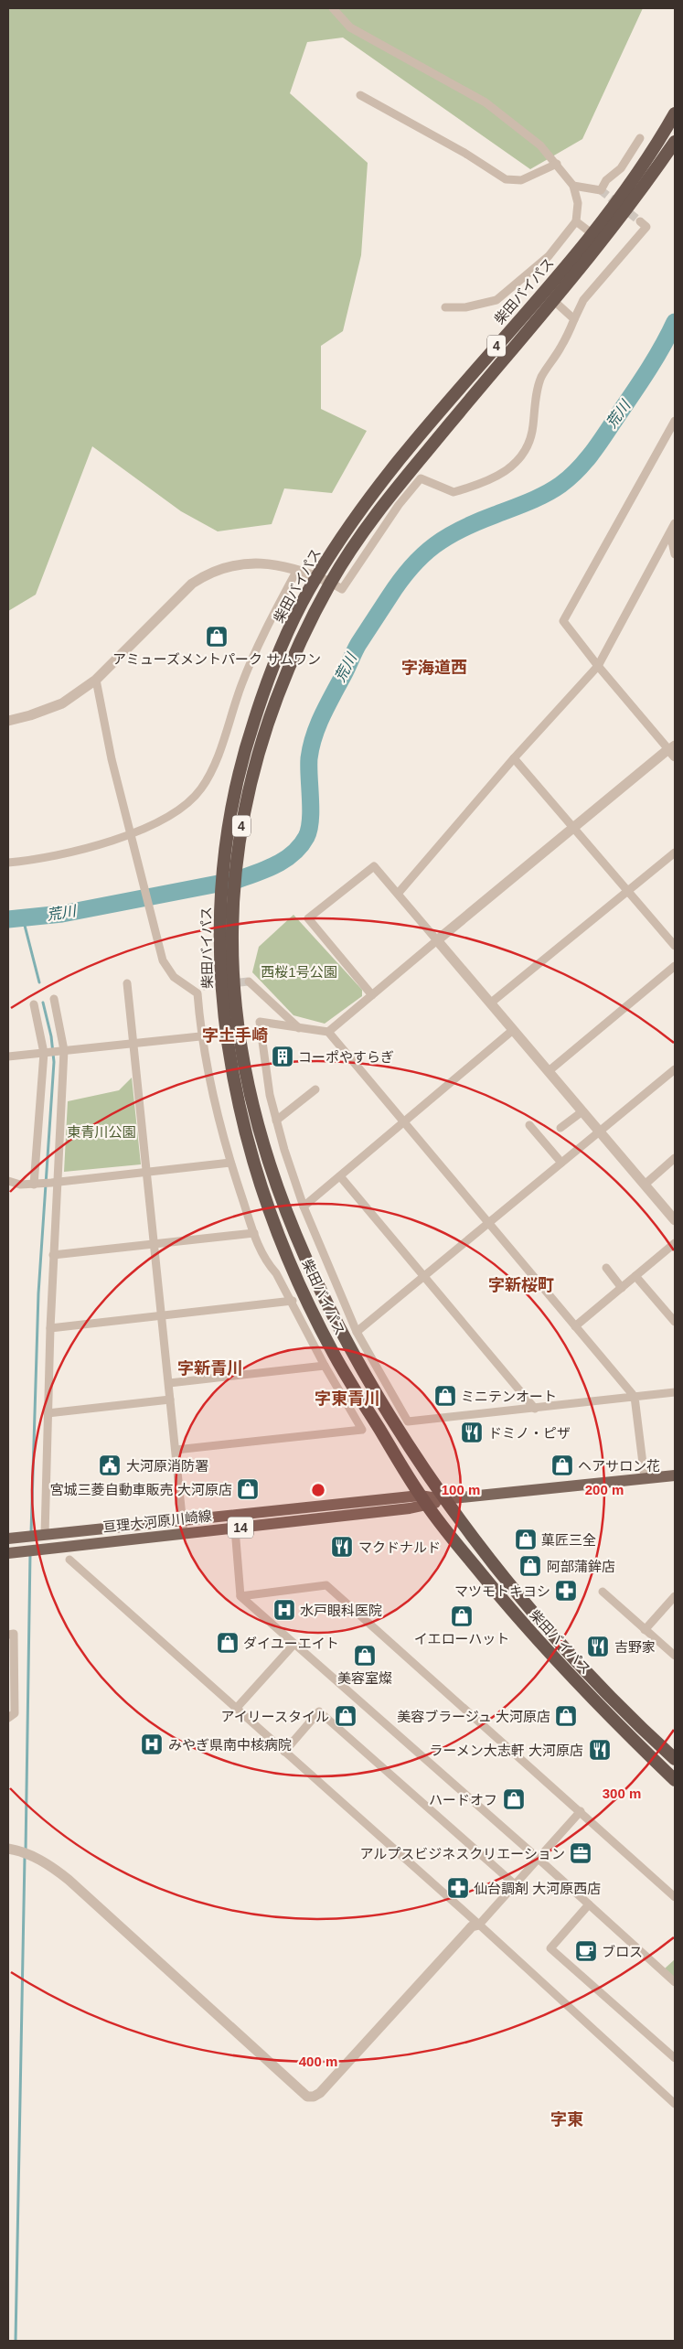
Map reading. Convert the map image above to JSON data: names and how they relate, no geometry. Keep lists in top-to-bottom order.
{
  "streets": {
    "highway": ["柴田バイパス", "4"],
    "main road": ["亘理大河原川崎線", "14"]
  },
  "crossings": [
    ["柴田バイパス", "亘理大河原川崎線"]
  ],
  "districts": [
    "字海道西",
    "字土手崎",
    "字新桜町",
    "字新青川",
    "字東青川",
    "字東"
  ],
  "water": ["荒川"],
  "parks": ["西桜1号公園", "東青川公園"],
  "places": {
    "shop": [
      "アミューズメントパーク サムワン",
      "ミニテンオート",
      "ヘアサロン花",
      "宮城三菱自動車販売 大河原店",
      "菓匠三全",
      "阿部蒲鉾店",
      "イエローハット",
      "ダイユーエイト",
      "美容室燦",
      "アイリースタイル",
      "美容ブラージュ 大河原店",
      "ハードオフ"
    ],
    "building": ["コーポやすらぎ"],
    "restaurant": [
      "ドミノ・ピザ",
      "マクドナルド",
      "吉野家",
      "ラーメン大志軒 大河原店"
    ],
    "public building": ["大河原消防署"],
    "pharmacy": ["マツモトキヨシ", "仙台調剤 大河原西店"],
    "hospital": ["水戸眼科医院", "みやぎ県南中核病院"],
    "office": ["アルプスビジネスクリエーション"],
    "cafe": ["ブロス"]
  },
  "rings": [
    "100 m",
    "200 m",
    "300 m",
    "400 m"
  ]
}
